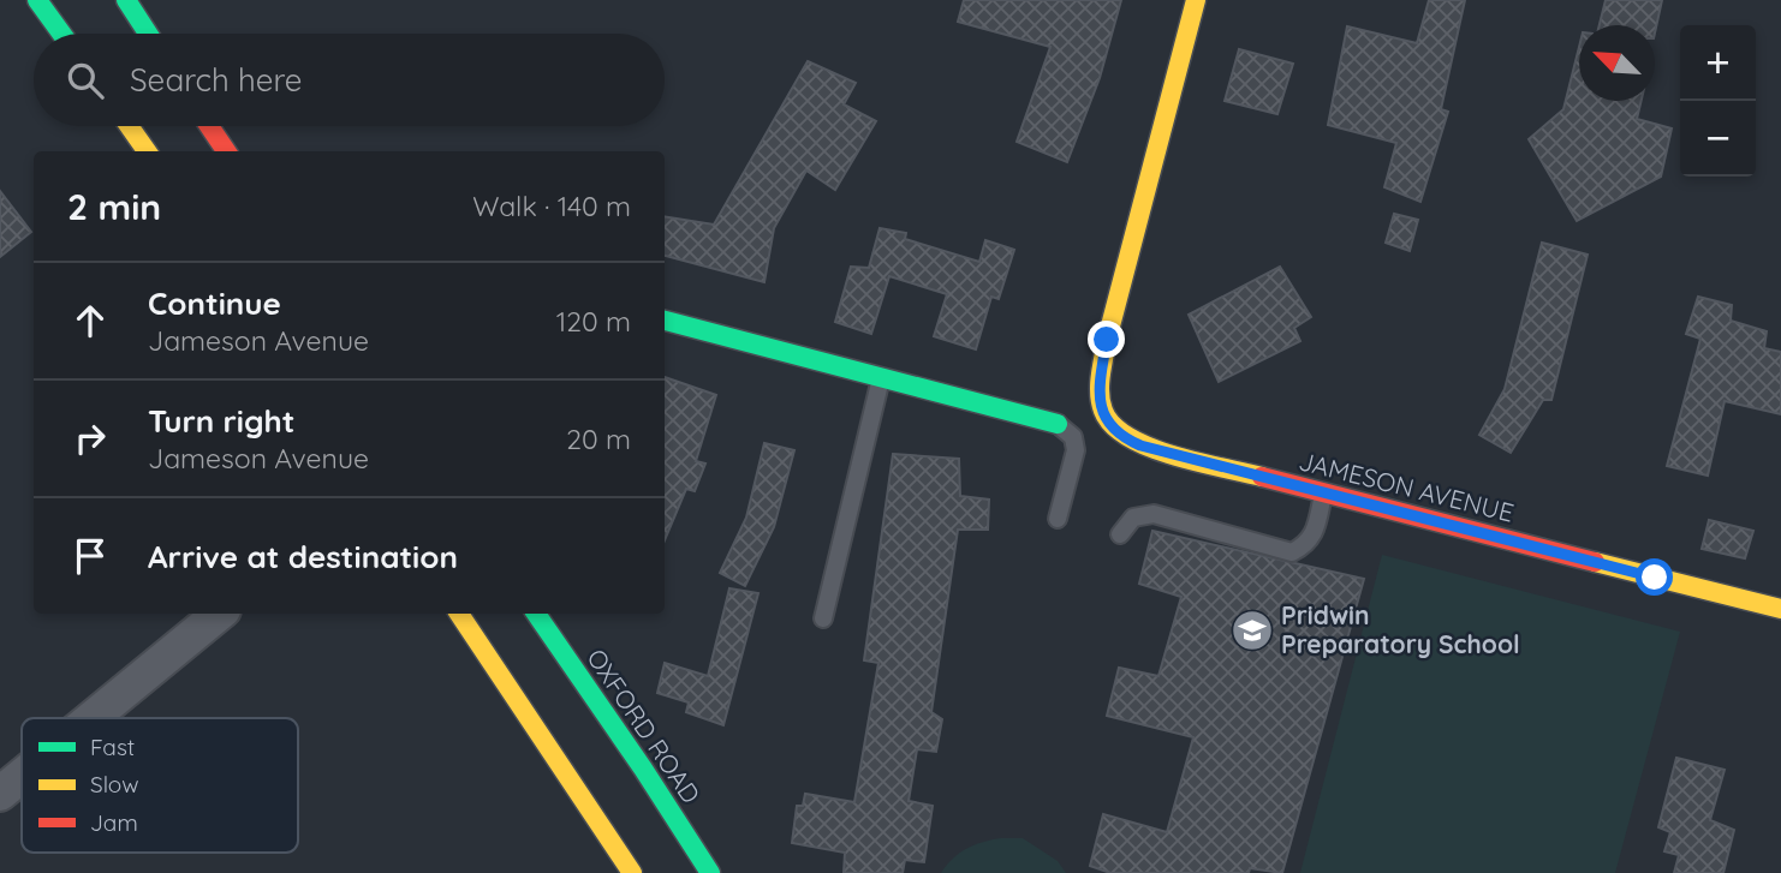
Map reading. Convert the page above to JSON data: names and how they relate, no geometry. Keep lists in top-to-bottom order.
{
  "streets": {
    "street": ["JAMESON AVENUE", "OXFORD ROAD"]
  },
  "places": {
    "school or university": ["Pridwin Preparatory School"]
  },
  "legend": ["Fast", "Slow", "Jam"],
  "north": "top left",
  "page": {
    "map_buttons": ["+", "−"],
    "search": "Search here",
    "heading": ["2 min", "Walk · 140 m"],
    "list": [
      ["Continue", "Jameson Avenue", "120 m"],
      ["Turn right", "Jameson Avenue", "20 m"],
      "Arrive at destination"
    ]
  }
}
